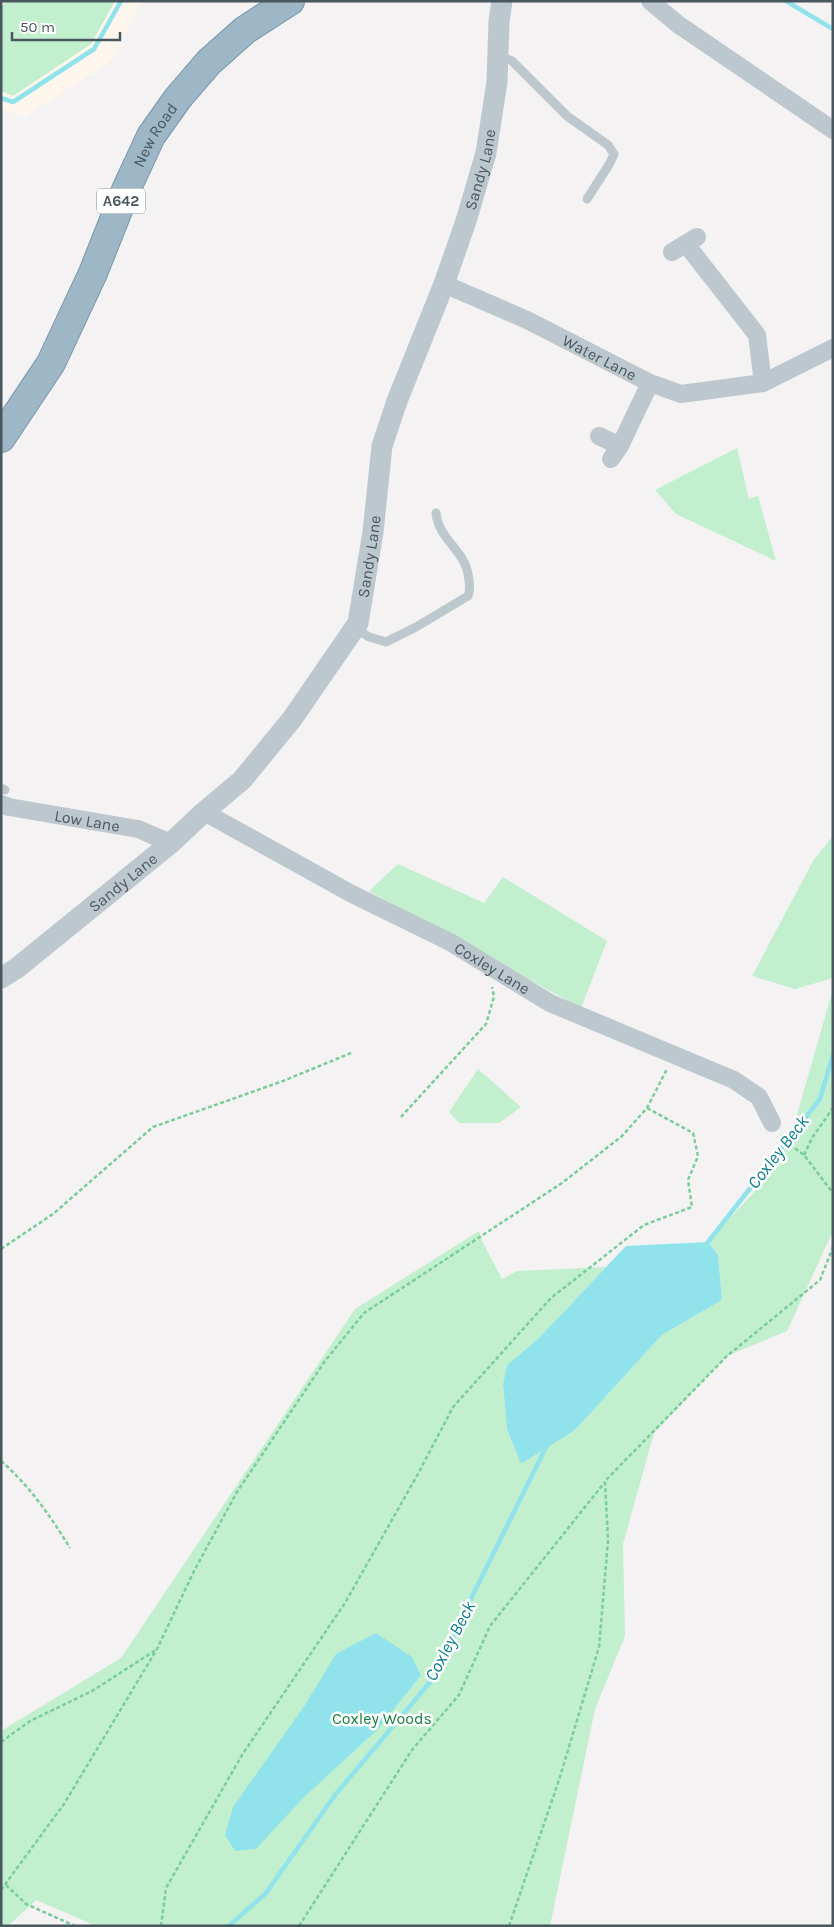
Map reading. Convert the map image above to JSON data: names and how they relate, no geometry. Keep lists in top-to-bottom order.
{
  "streets": {
    "highway": ["New Road", "A642"],
    "street": [
      "Sandy Lane",
      "Water Lane",
      "Low Lane",
      "Coxley Lane"
    ]
  },
  "crossings": [
    ["Sandy Lane", "Water Lane"],
    ["Sandy Lane", "Low Lane"],
    ["Sandy Lane", "Coxley Lane"]
  ],
  "water": ["Coxley Beck"],
  "parks": ["Coxley Woods"],
  "scale_bar": "50 m"
}
